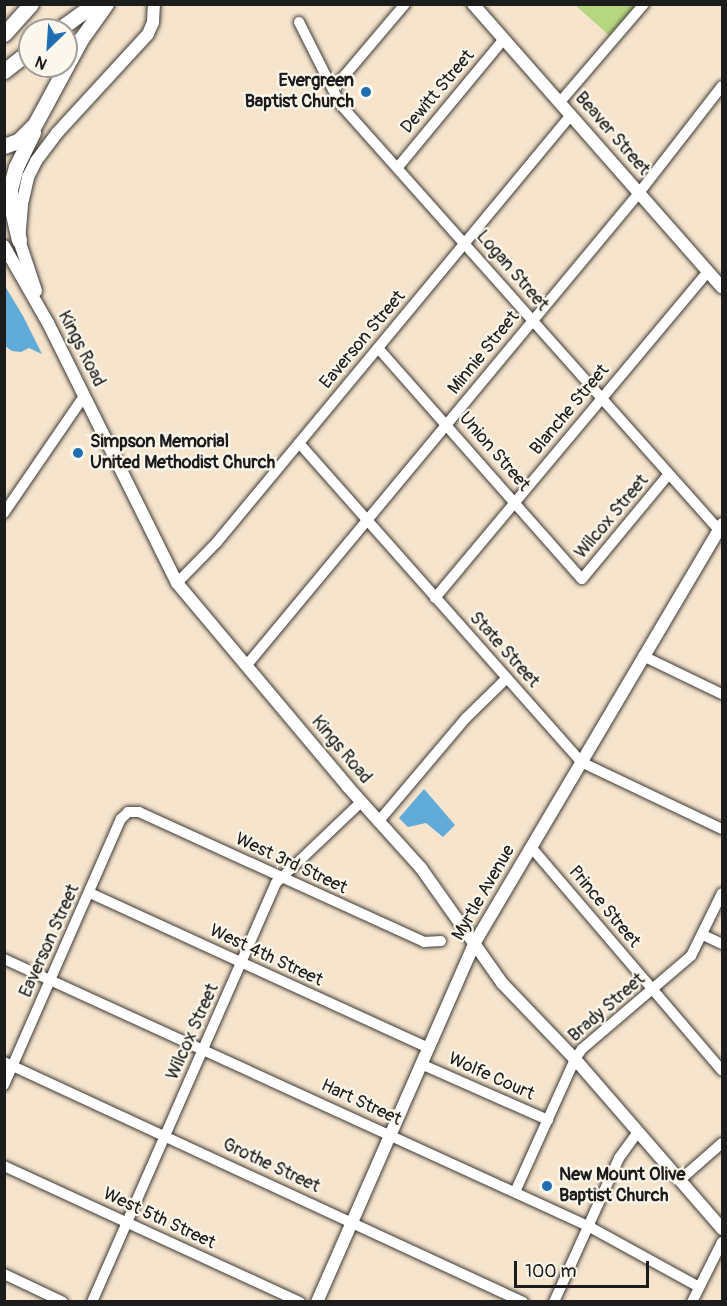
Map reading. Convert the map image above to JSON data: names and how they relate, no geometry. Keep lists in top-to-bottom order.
{
  "streets": {
    "main road": ["Beaver Street", "Kings Road", "Myrtle Avenue"],
    "street": [
      "Dewitt Street",
      "Logan Street",
      "Eaverson Street",
      "Minnie Street",
      "Blanche Street",
      "Union Street",
      "Wilcox Street",
      "State Street",
      "West 3rd Street",
      "Prince Street",
      "West 4th Street",
      "Brady Street",
      "Wolfe Court",
      "Hart Street",
      "Grothe Street",
      "West 5th Street"
    ]
  },
  "crossings": [
    ["Dewitt Street", "Beaver Street"],
    ["Dewitt Street", "Logan Street"],
    ["Beaver Street", "Eaverson Street"],
    ["Beaver Street", "Minnie Street"],
    ["Beaver Street", "Blanche Street"],
    ["Logan Street", "Eaverson Street"],
    ["Logan Street", "Minnie Street"],
    ["Logan Street", "Blanche Street"],
    ["Logan Street", "Wilcox Street"],
    ["Logan Street", "Myrtle Avenue"],
    ["Eaverson Street", "Kings Road"],
    ["Eaverson Street", "Union Street"],
    ["Eaverson Street", "State Street"],
    ["Eaverson Street", "West 3rd Street"],
    ["Eaverson Street", "West 4th Street"],
    ["Eaverson Street", "Hart Street"],
    ["Eaverson Street", "Grothe Street"],
    ["Kings Road", "Minnie Street"],
    ["Kings Road", "Wilcox Street"],
    ["Kings Road", "Myrtle Avenue"],
    ["Kings Road", "Brady Street"],
    ["Minnie Street", "Union Street"],
    ["Minnie Street", "State Street"],
    ["Blanche Street", "Union Street"],
    ["Blanche Street", "State Street"],
    ["Union Street", "Wilcox Street"],
    ["Wilcox Street", "West 3rd Street"],
    ["Wilcox Street", "West 4th Street"],
    ["Wilcox Street", "Hart Street"],
    ["Wilcox Street", "Grothe Street"],
    ["Wilcox Street", "West 5th Street"],
    ["State Street", "Myrtle Avenue"],
    ["Myrtle Avenue", "Prince Street"],
    ["Myrtle Avenue", "West 4th Street"],
    ["Myrtle Avenue", "Wolfe Court"],
    ["Myrtle Avenue", "Hart Street"],
    ["Myrtle Avenue", "Grothe Street"],
    ["Prince Street", "Brady Street"],
    ["Brady Street", "Wolfe Court"],
    ["Brady Street", "Hart Street"]
  ],
  "places": ["Evergreen Baptist Church", "Simpson Memorial United Methodist Church", "New Mount Olive Baptist Church"],
  "scale_bar": "100 m",
  "north": "bottom left"
}
